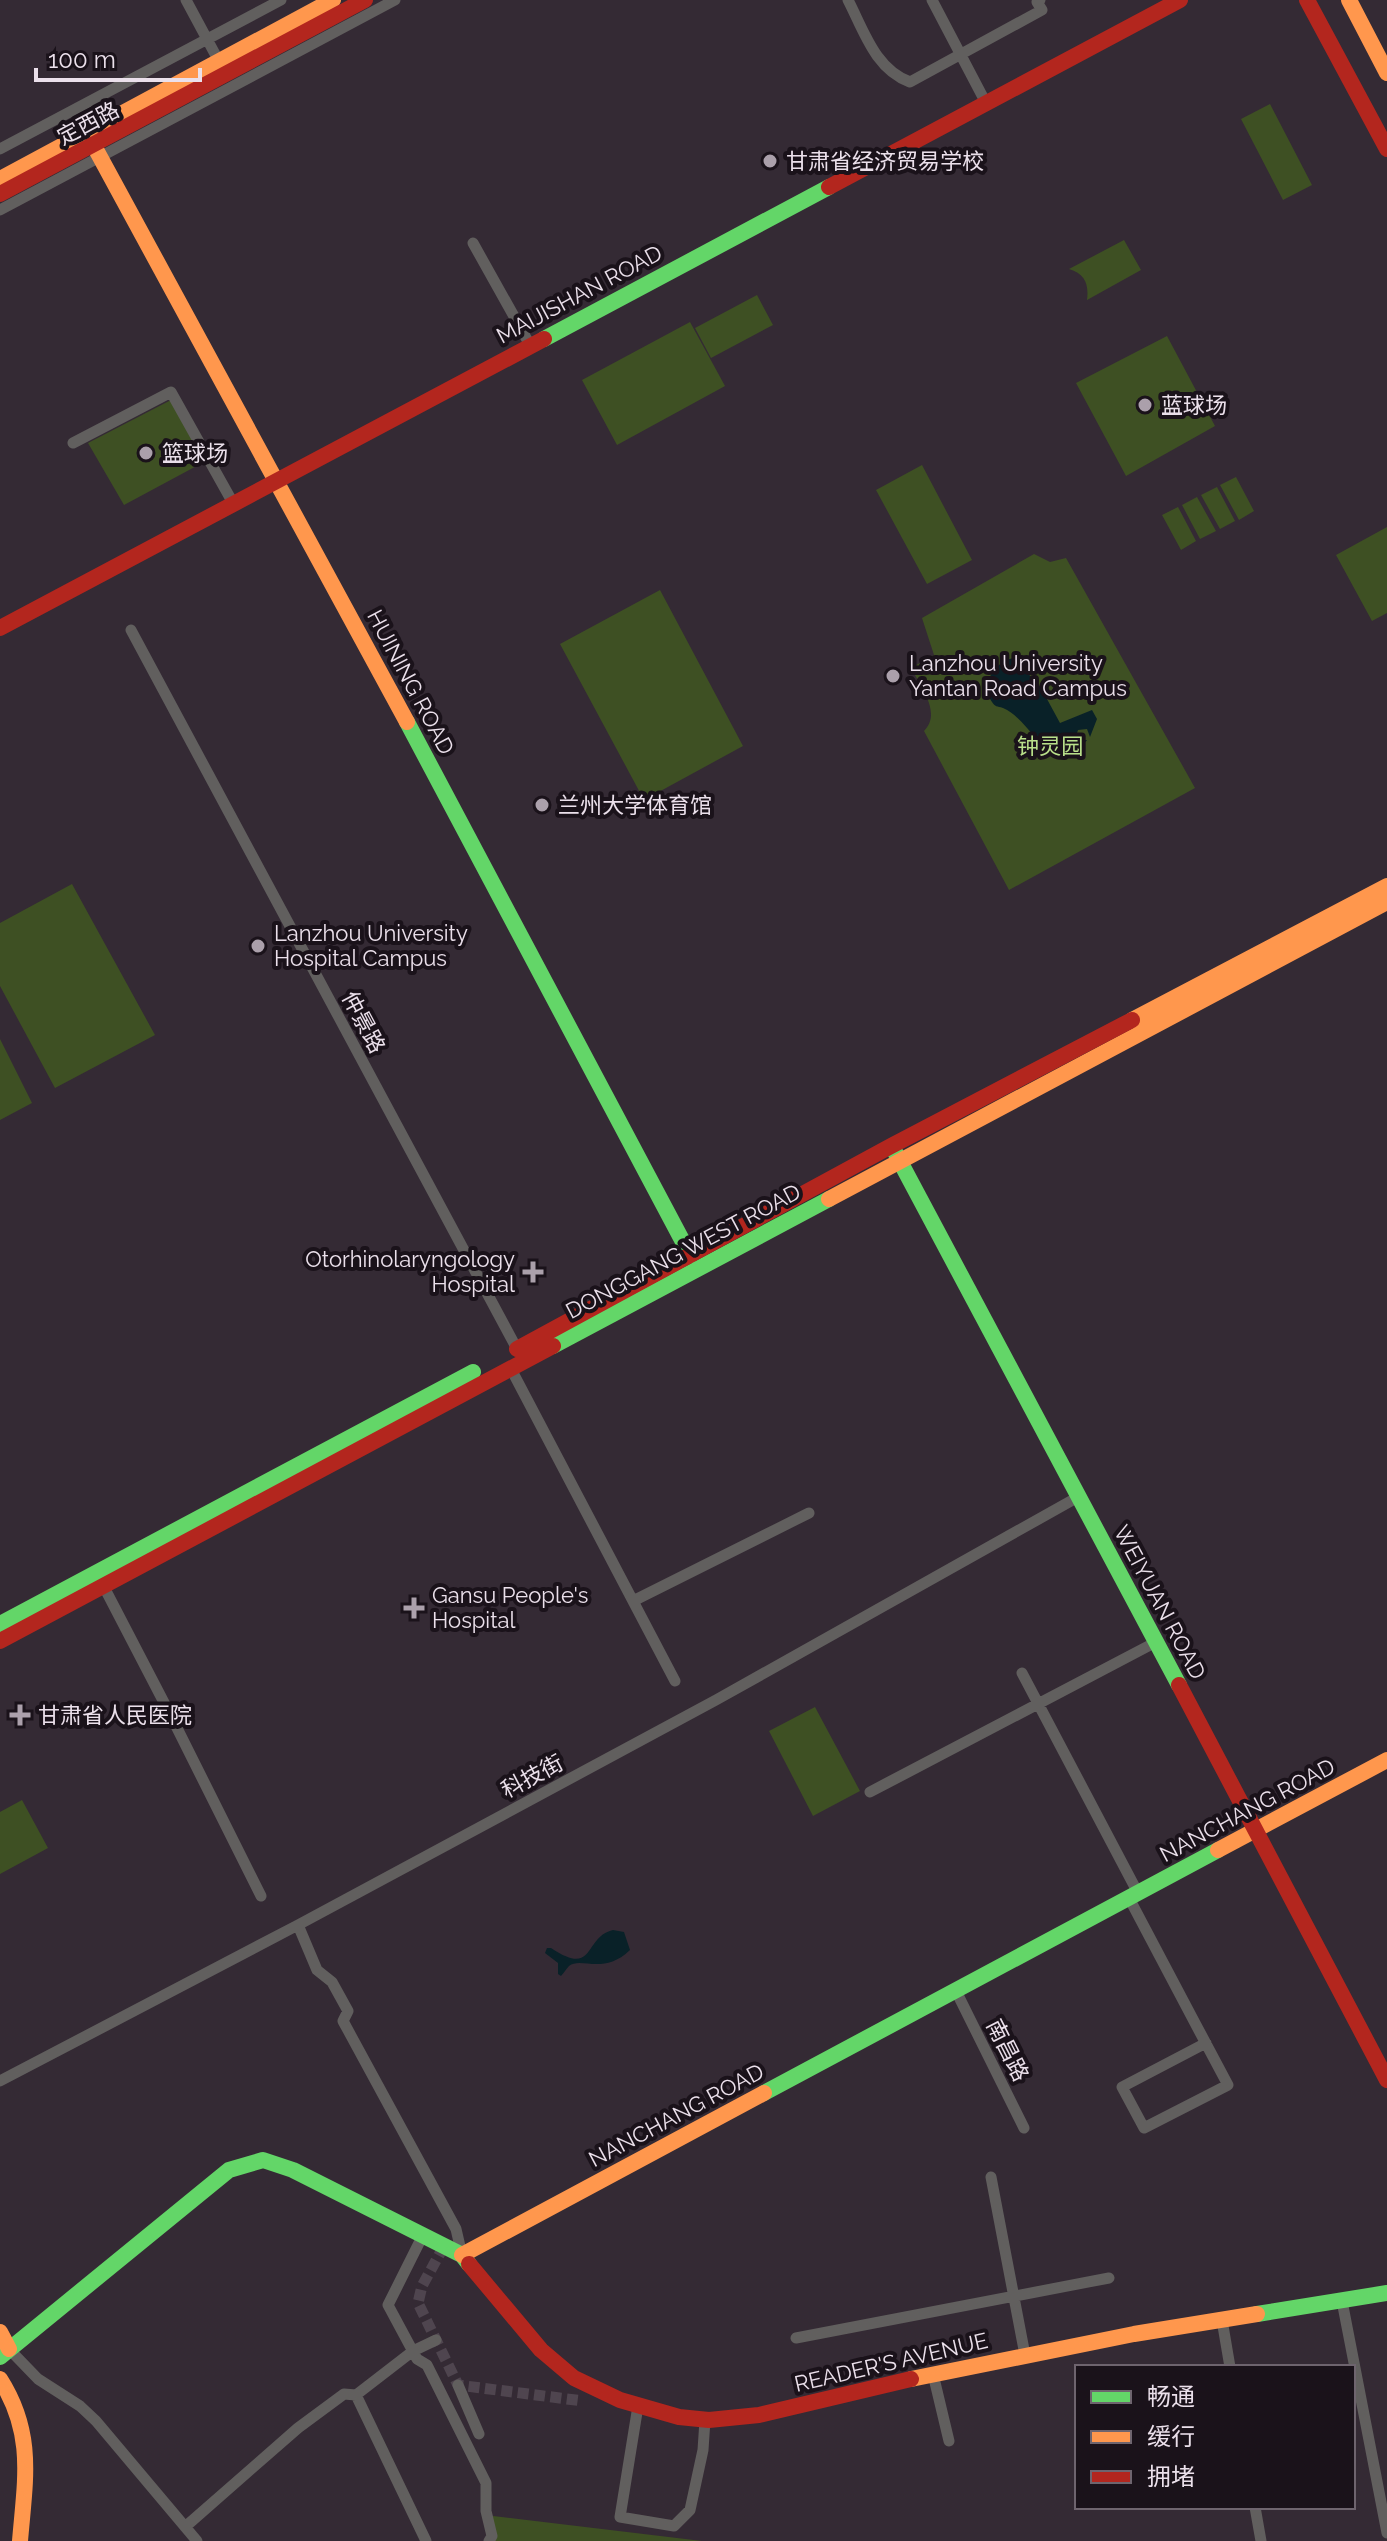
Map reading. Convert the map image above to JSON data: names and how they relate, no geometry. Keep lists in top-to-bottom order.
{
  "streets": {
    "main road": [
      "定西路",
      "MAIJISHAN ROAD",
      "HUINING ROAD",
      "DONGGANG WEST ROAD",
      "WEIYUAN ROAD",
      "NANCHANG ROAD",
      "READER'S AVENUE"
    ],
    "street": ["仲景路", "科技街", "南昌路"]
  },
  "crossings": [
    ["定西路", "HUINING ROAD"],
    ["MAIJISHAN ROAD", "HUINING ROAD"],
    ["HUINING ROAD", "DONGGANG WEST ROAD"],
    ["仲景路", "DONGGANG WEST ROAD"],
    ["DONGGANG WEST ROAD", "WEIYUAN ROAD"],
    ["WEIYUAN ROAD", "科技街"],
    ["WEIYUAN ROAD", "NANCHANG ROAD"],
    ["NANCHANG ROAD", "南昌路"],
    ["NANCHANG ROAD", "READER'S AVENUE"]
  ],
  "parks": ["钟灵园"],
  "places": {
    "other": [
      "甘肃省经济贸易学校",
      "蓝球场",
      "篮球场",
      "Lanzhou University Yantan Road Campus",
      "兰州大学体育馆",
      "Lanzhou University Hospital Campus"
    ],
    "health": ["Otorhinolaryngology Hospital", "Gansu People's Hospital", "甘肃省人民医院"]
  },
  "legend": ["畅通", "缓行", "拥堵"],
  "scale_bar": "100 m"
}
